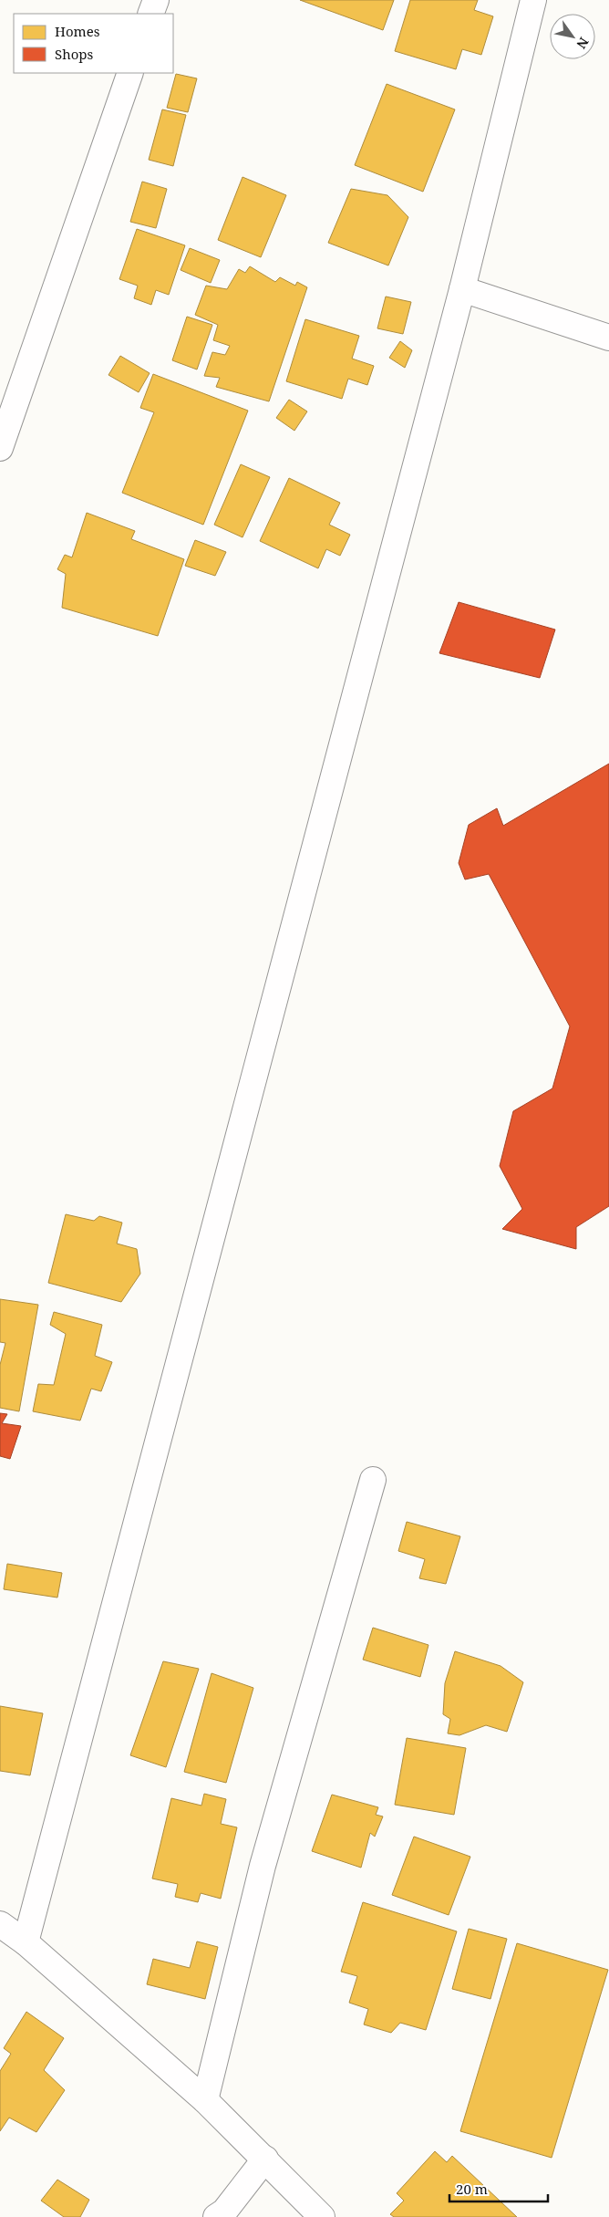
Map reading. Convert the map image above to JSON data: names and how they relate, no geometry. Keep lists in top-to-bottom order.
{
  "legend": ["Homes", "Shops"],
  "scale_bar": "20 m",
  "north": "bottom right"
}
